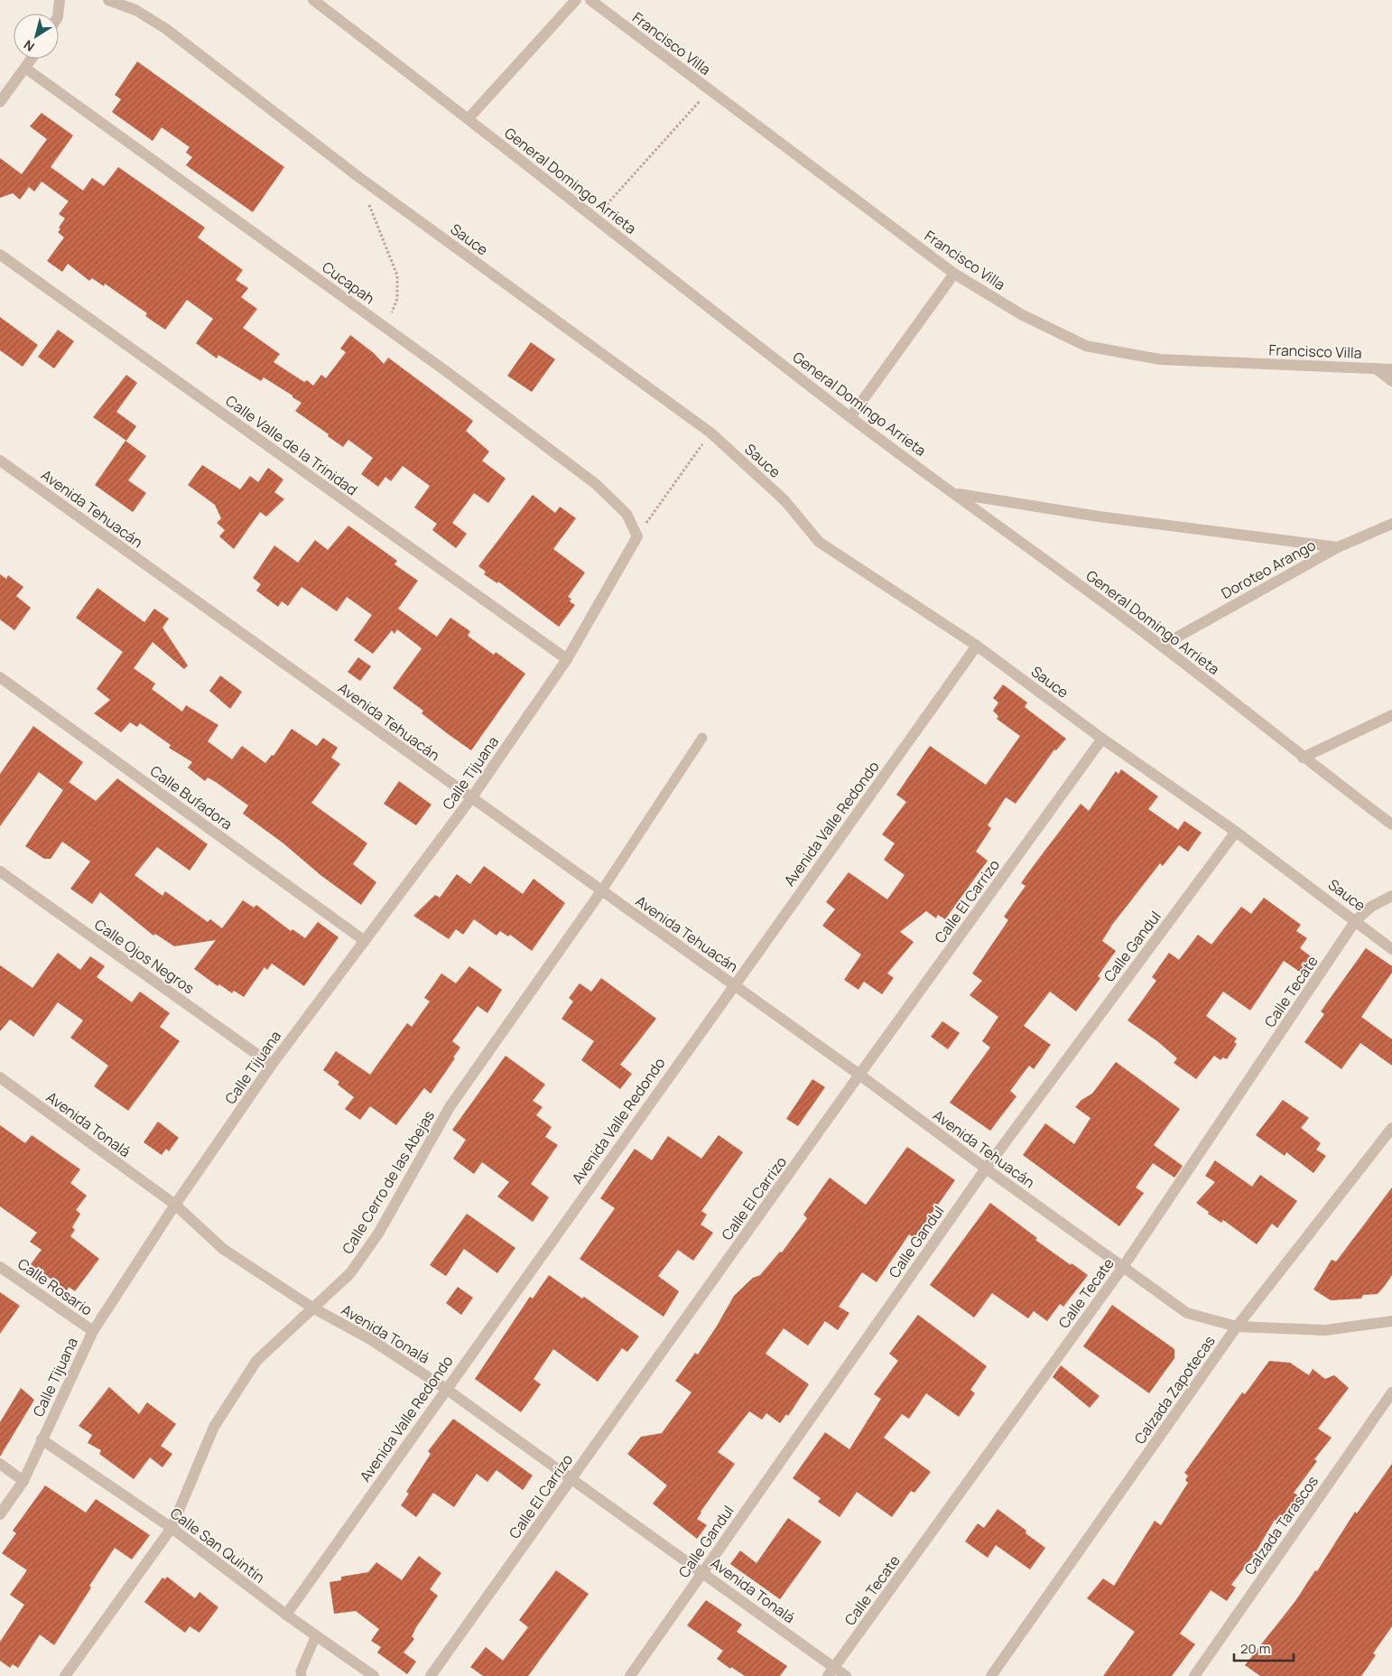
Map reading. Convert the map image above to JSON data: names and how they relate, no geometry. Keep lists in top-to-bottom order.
{
  "streets": {
    "street": [
      "Francisco Villa",
      "General Domingo Arrieta",
      "Sauce",
      "Cucapah",
      "Calle Valle de la Trinidad",
      "Avenida Tehuacán",
      "Doroteo Arango",
      "Calle Tijuana",
      "Calle Bufadora",
      "Avenida Valle Redondo",
      "Calle El Carrizo",
      "Calle Gandul",
      "Calle Ojos Negros",
      "Calle Tecate",
      "Avenida Tonalá",
      "Calle Cerro de las Abejas",
      "Calle Rosario",
      "Calzada Zapotecas",
      "Calzada Tarascos",
      "Calle San Quintín"
    ]
  },
  "crossings": [
    ["General Domingo Arrieta", "Doroteo Arango"],
    ["Sauce", "Avenida Valle Redondo"],
    ["Sauce", "Calle El Carrizo"],
    ["Sauce", "Calle Gandul"],
    ["Sauce", "Calle Tecate"],
    ["Cucapah", "Calle Tijuana"],
    ["Calle Valle de la Trinidad", "Calle Tijuana"],
    ["Avenida Tehuacán", "Calle Tijuana"],
    ["Avenida Tehuacán", "Avenida Valle Redondo"],
    ["Avenida Tehuacán", "Calle El Carrizo"],
    ["Avenida Tehuacán", "Calle Gandul"],
    ["Avenida Tehuacán", "Calle Tecate"],
    ["Avenida Tehuacán", "Calle Cerro de las Abejas"],
    ["Avenida Tehuacán", "Calzada Zapotecas"],
    ["Calle Tijuana", "Calle Bufadora"],
    ["Calle Tijuana", "Calle Ojos Negros"],
    ["Calle Tijuana", "Avenida Tonalá"],
    ["Calle Tijuana", "Calle Rosario"],
    ["Calle Tijuana", "Calle San Quintín"],
    ["Avenida Valle Redondo", "Avenida Tonalá"],
    ["Avenida Valle Redondo", "Calle San Quintín"],
    ["Calle El Carrizo", "Avenida Tonalá"],
    ["Calle Gandul", "Avenida Tonalá"],
    ["Calle Tecate", "Avenida Tonalá"],
    ["Avenida Tonalá", "Calle Cerro de las Abejas"],
    ["Calle Cerro de las Abejas", "Calle San Quintín"]
  ],
  "scale_bar": "20 m",
  "north": "bottom left"
}
